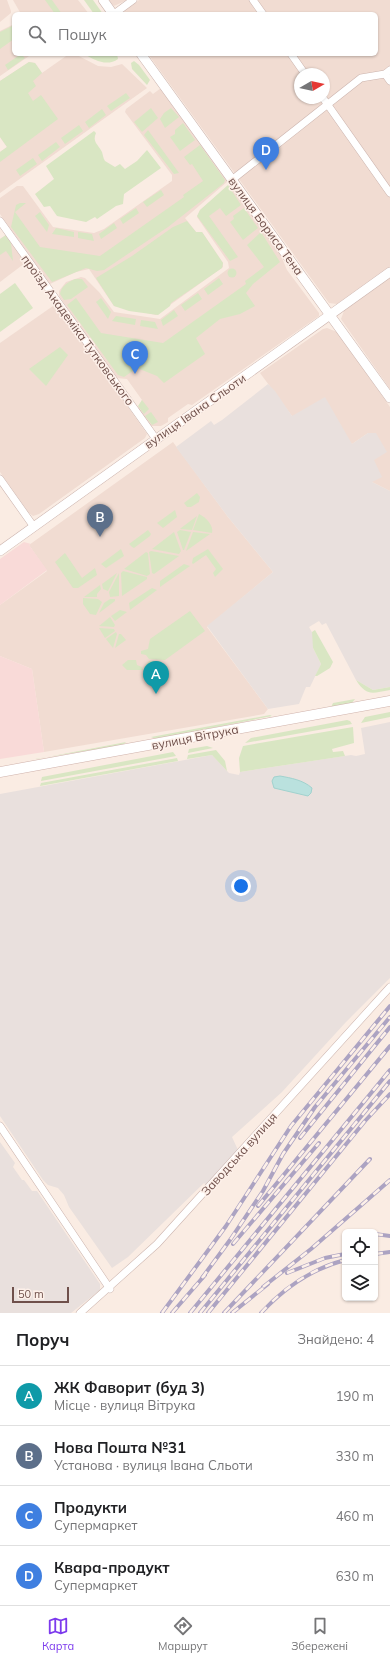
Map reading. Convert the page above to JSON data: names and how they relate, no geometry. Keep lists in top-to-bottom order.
{
  "streets": {
    "main road": ["вулиця Вітрука"],
    "street": [
      "вулиця Бориса Тена",
      "проїзд Академіка Тутковського",
      "вулиця Івана Сльоти",
      "Заводська вулиця"
    ]
  },
  "crossings": [
    ["вулиця Бориса Тена", "вулиця Івана Сльоти"],
    ["проїзд Академіка Тутковського", "вулиця Івана Сльоти"]
  ],
  "scale_bar": "50 m",
  "north": "right",
  "page": {
    "search": "Пошук",
    "pins": [
      "D",
      "C",
      "B",
      "A"
    ],
    "scale": "50 m",
    "heading": ["Поруч", "Знайдено: 4"],
    "list": [
      {
        "mark": "A",
        "name": "ЖК Фаворит (буд 3)",
        "note": "Місце · вулиця Вітрука",
        "value": "190 m"
      },
      {
        "mark": "B",
        "name": "Нова Пошта №31",
        "note": "Установа · вулиця Івана Сльоти",
        "value": "330 m"
      },
      {
        "mark": "C",
        "name": "Продукти",
        "note": "Супермаркет",
        "value": "460 m"
      },
      {
        "mark": "D",
        "name": "Квара-продукт",
        "note": "Супермаркет",
        "value": "630 m"
      }
    ],
    "nav": ["Карта", "Маршрут", "Збережені"]
  }
}
